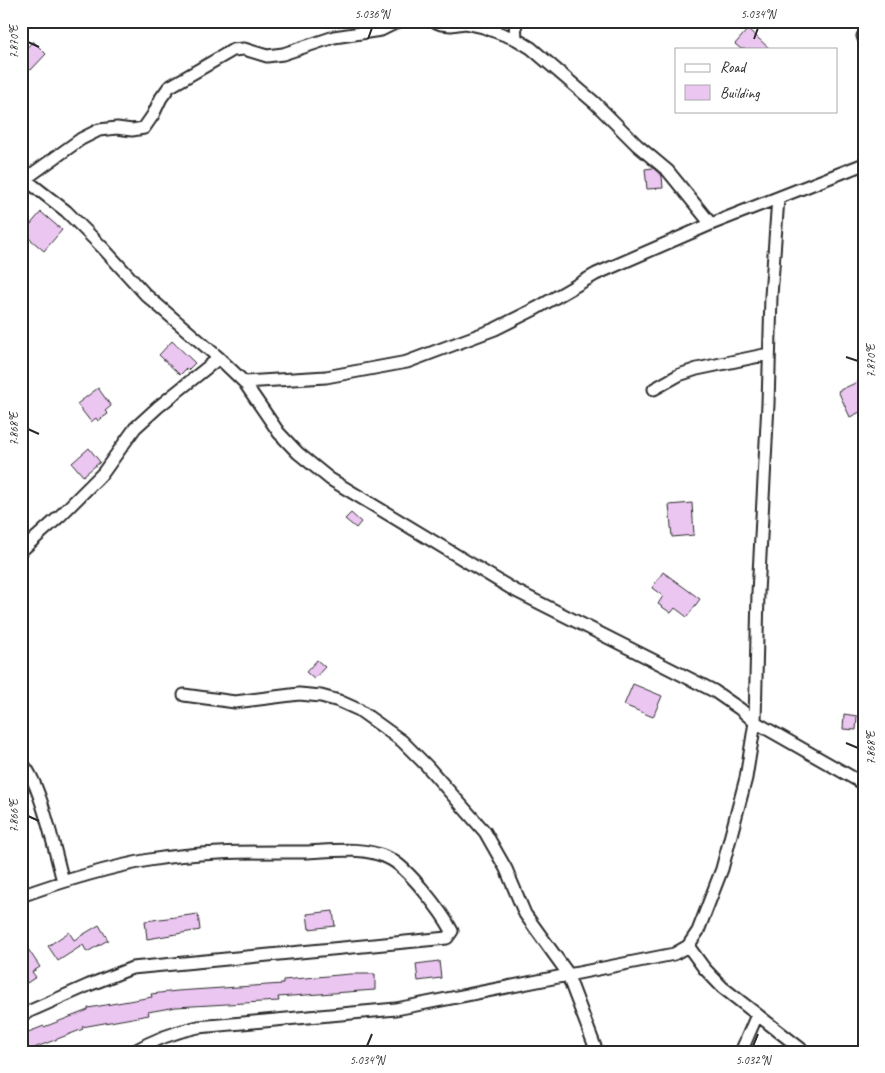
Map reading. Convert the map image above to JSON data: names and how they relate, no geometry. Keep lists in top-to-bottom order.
{
  "legend": ["Road", "Building"],
  "coordinates": [
    "5.036°N",
    "5.034°N",
    "7.870°E",
    "7.868°E",
    "7.866°E",
    "5.032°N"
  ]
}
